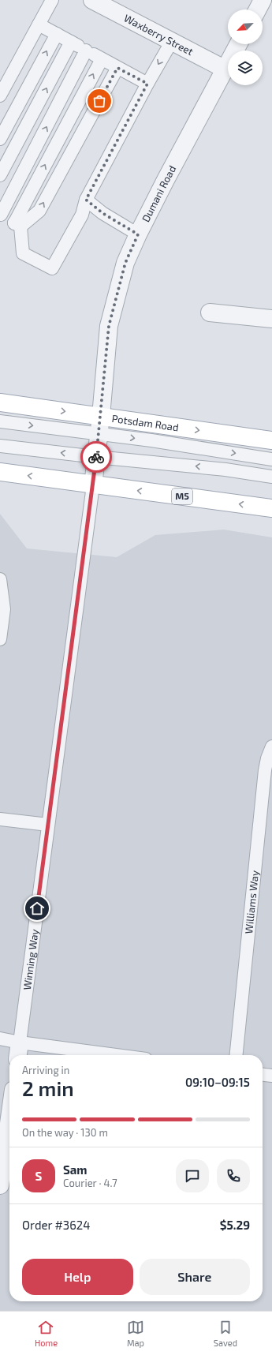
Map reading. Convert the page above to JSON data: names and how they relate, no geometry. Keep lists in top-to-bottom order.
{
  "streets": {
    "main road": ["Potsdam Road", "M5"],
    "street": ["Waxberry Street", "Dumani Road"],
    "lane": ["Williams Way", "Winning Way"]
  },
  "crossings": [
    ["Waxberry Street", "Dumani Road"],
    ["Dumani Road", "Potsdam Road"],
    ["Dumani Road", "M5"],
    ["Dumani Road", "Winning Way"],
    ["M5", "Winning Way"]
  ],
  "north": "bottom left",
  "page": {
    "heading": ["2 min", "Arriving in", "09:10–09:15"],
    "panel": [
      "Sam",
      "Courier · 4.7",
      "Order #3624",
      "$5.29"
    ],
    "bar": "On the way · 130 m",
    "round": "S",
    "buttons": ["Help", "Share"],
    "tabs": ["Home", "Map", "Saved"]
  }
}
